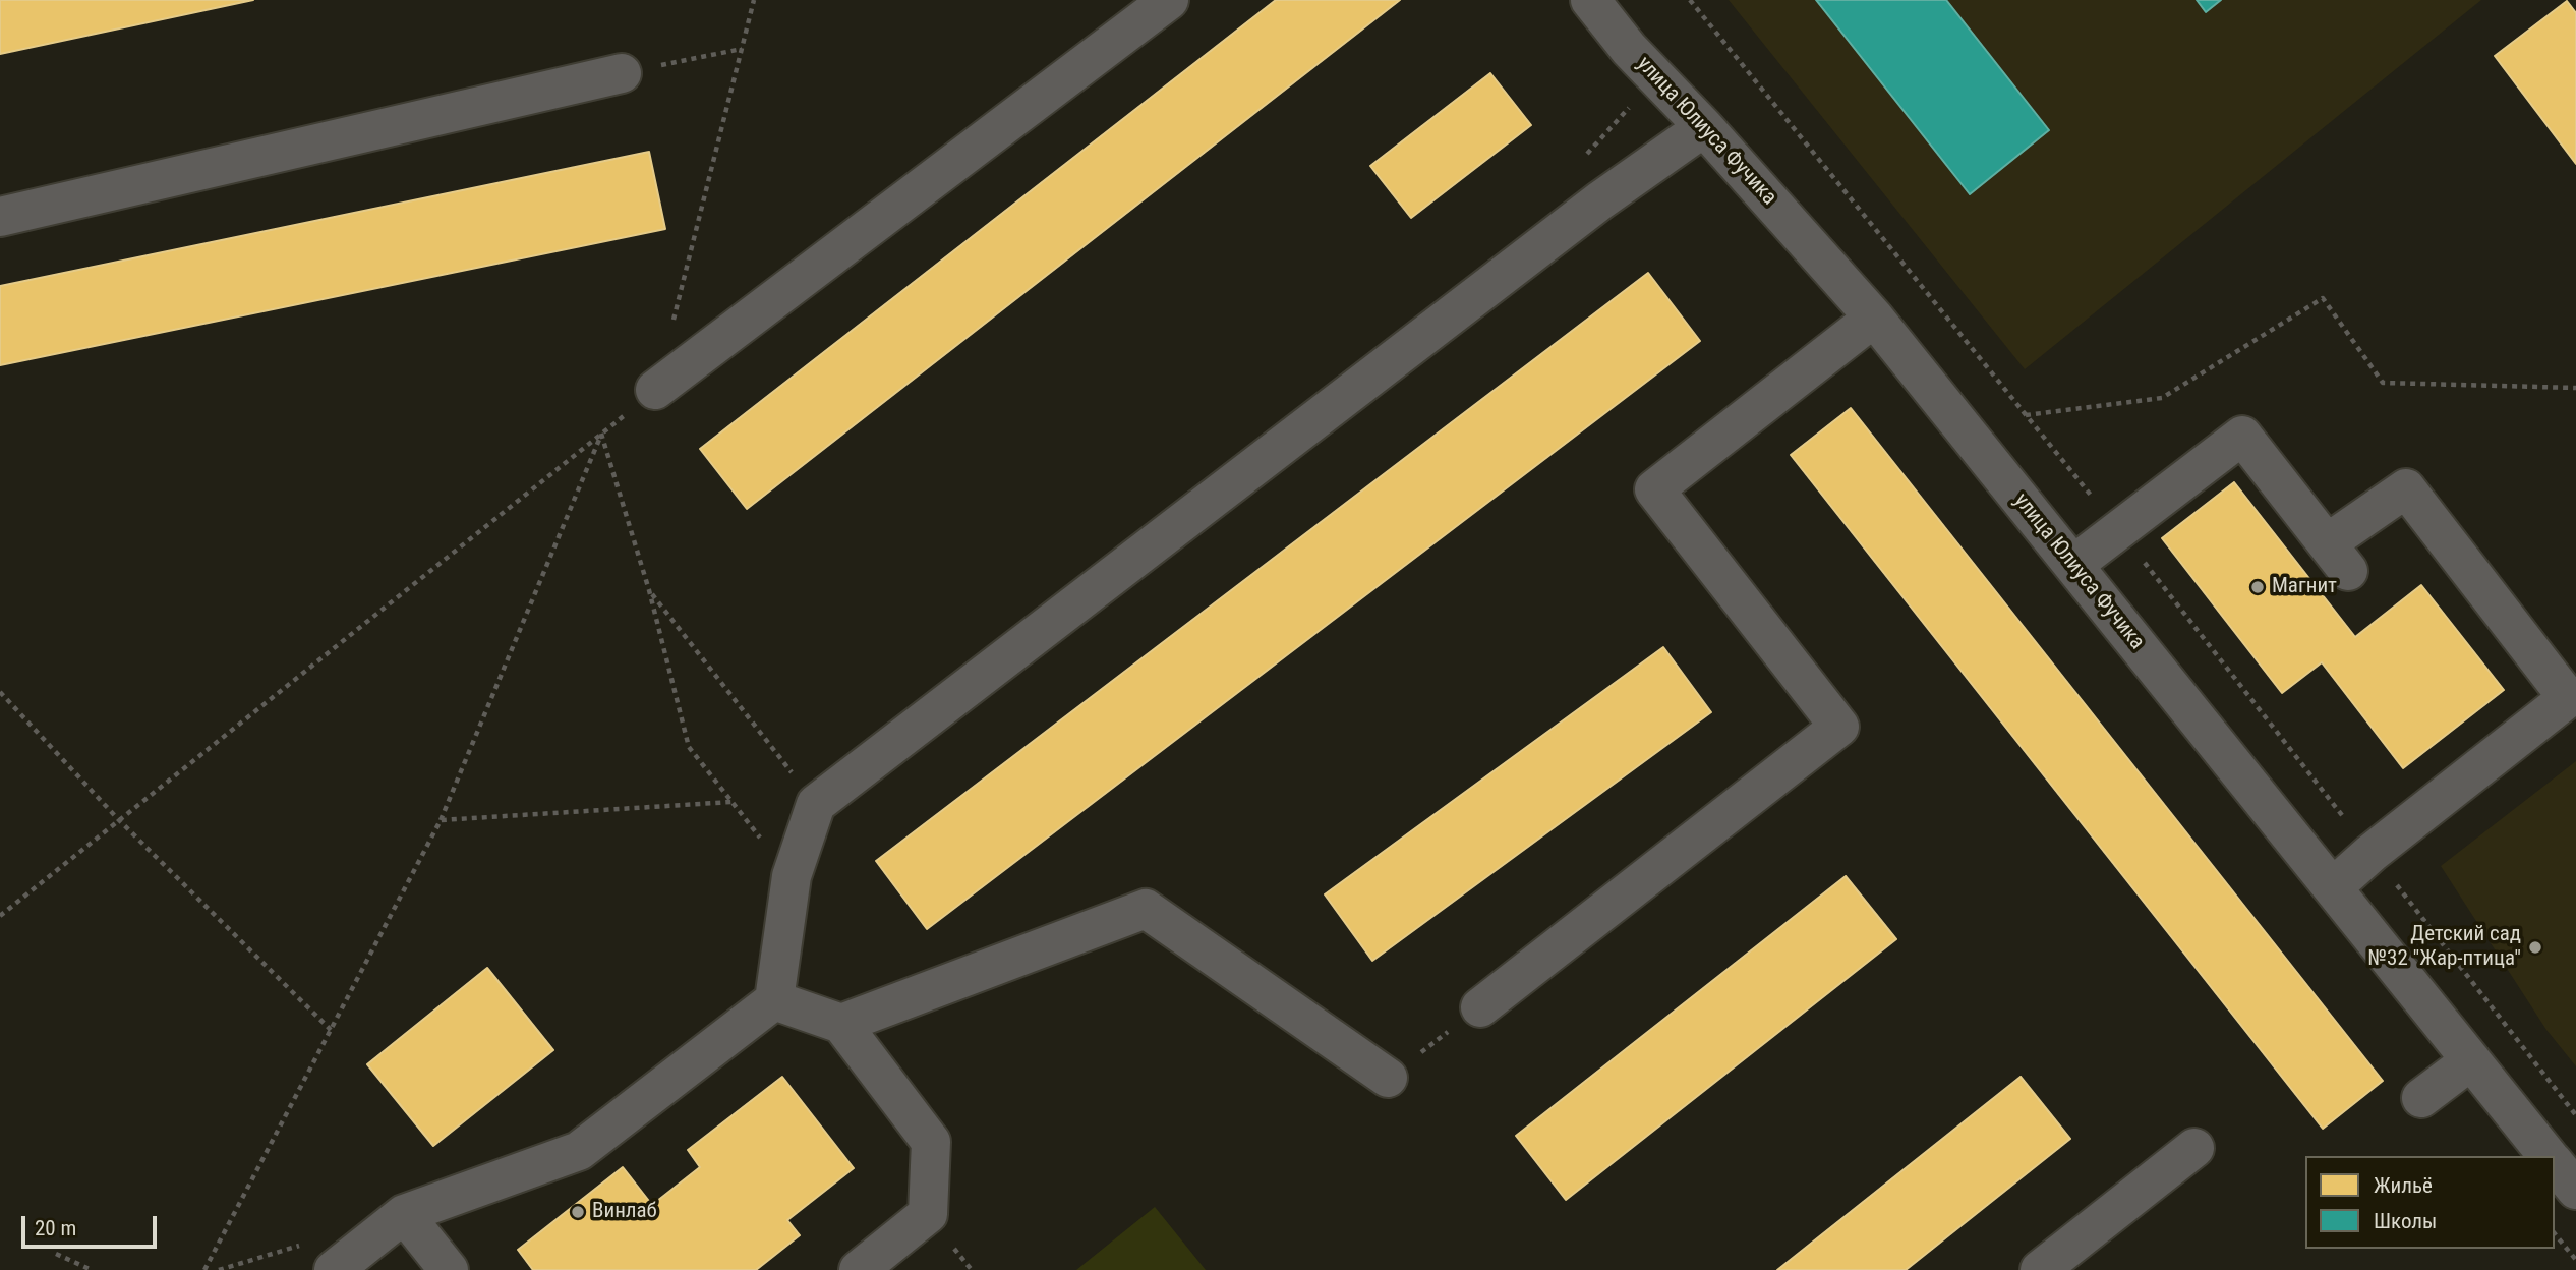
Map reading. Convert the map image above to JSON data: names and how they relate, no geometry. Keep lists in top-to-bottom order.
{
  "streets": {
    "street": ["улица Юлиуса Фучика"]
  },
  "places": ["Магнит", "Детский сад №32 \"Жар-птица\"", "Винлаб"],
  "legend": ["Жильё", "Школы"],
  "scale_bar": "20 m"
}
